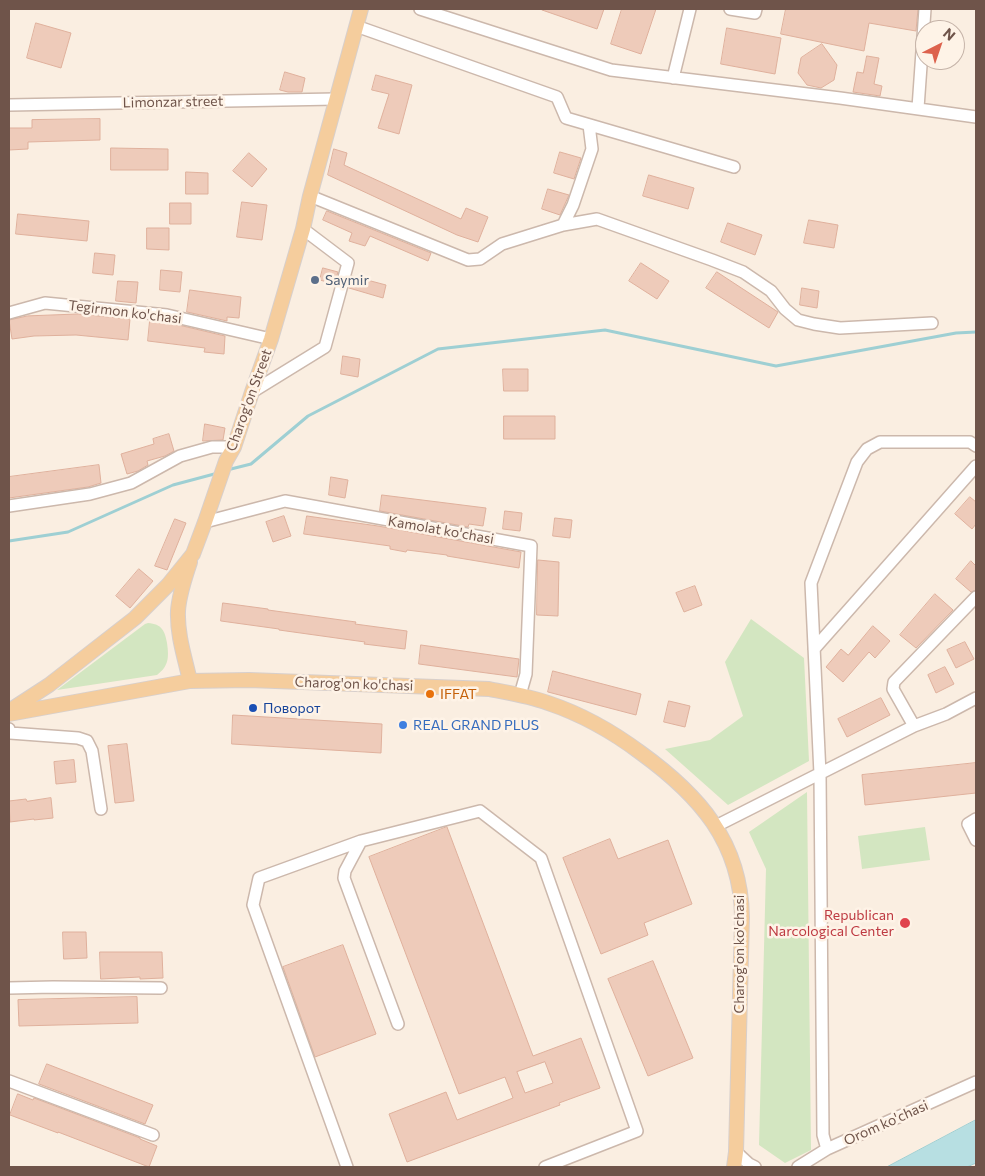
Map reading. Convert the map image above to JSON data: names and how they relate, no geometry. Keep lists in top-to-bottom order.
{
  "streets": {
    "main road": ["Charog'on Street", "Charog'on ko'chasi"],
    "street": [
      "Limonzar street",
      "Tegirmon ko'chasi",
      "Kamolat ko'chasi",
      "Orom ko'chasi"
    ]
  },
  "crossings": [
    ["Limonzar street", "Charog'on Street"],
    ["Tegirmon ko'chasi", "Charog'on Street"],
    ["Charog'on Street", "Kamolat ko'chasi"],
    ["Charog'on Street", "Charog'on ko'chasi"],
    ["Kamolat ko'chasi", "Charog'on ko'chasi"]
  ],
  "places": [
    "Saymir",
    "IFFAT",
    "Поворот",
    "REAL GRAND PLUS",
    "Republican Narcological Center"
  ],
  "north": "top right"
}
